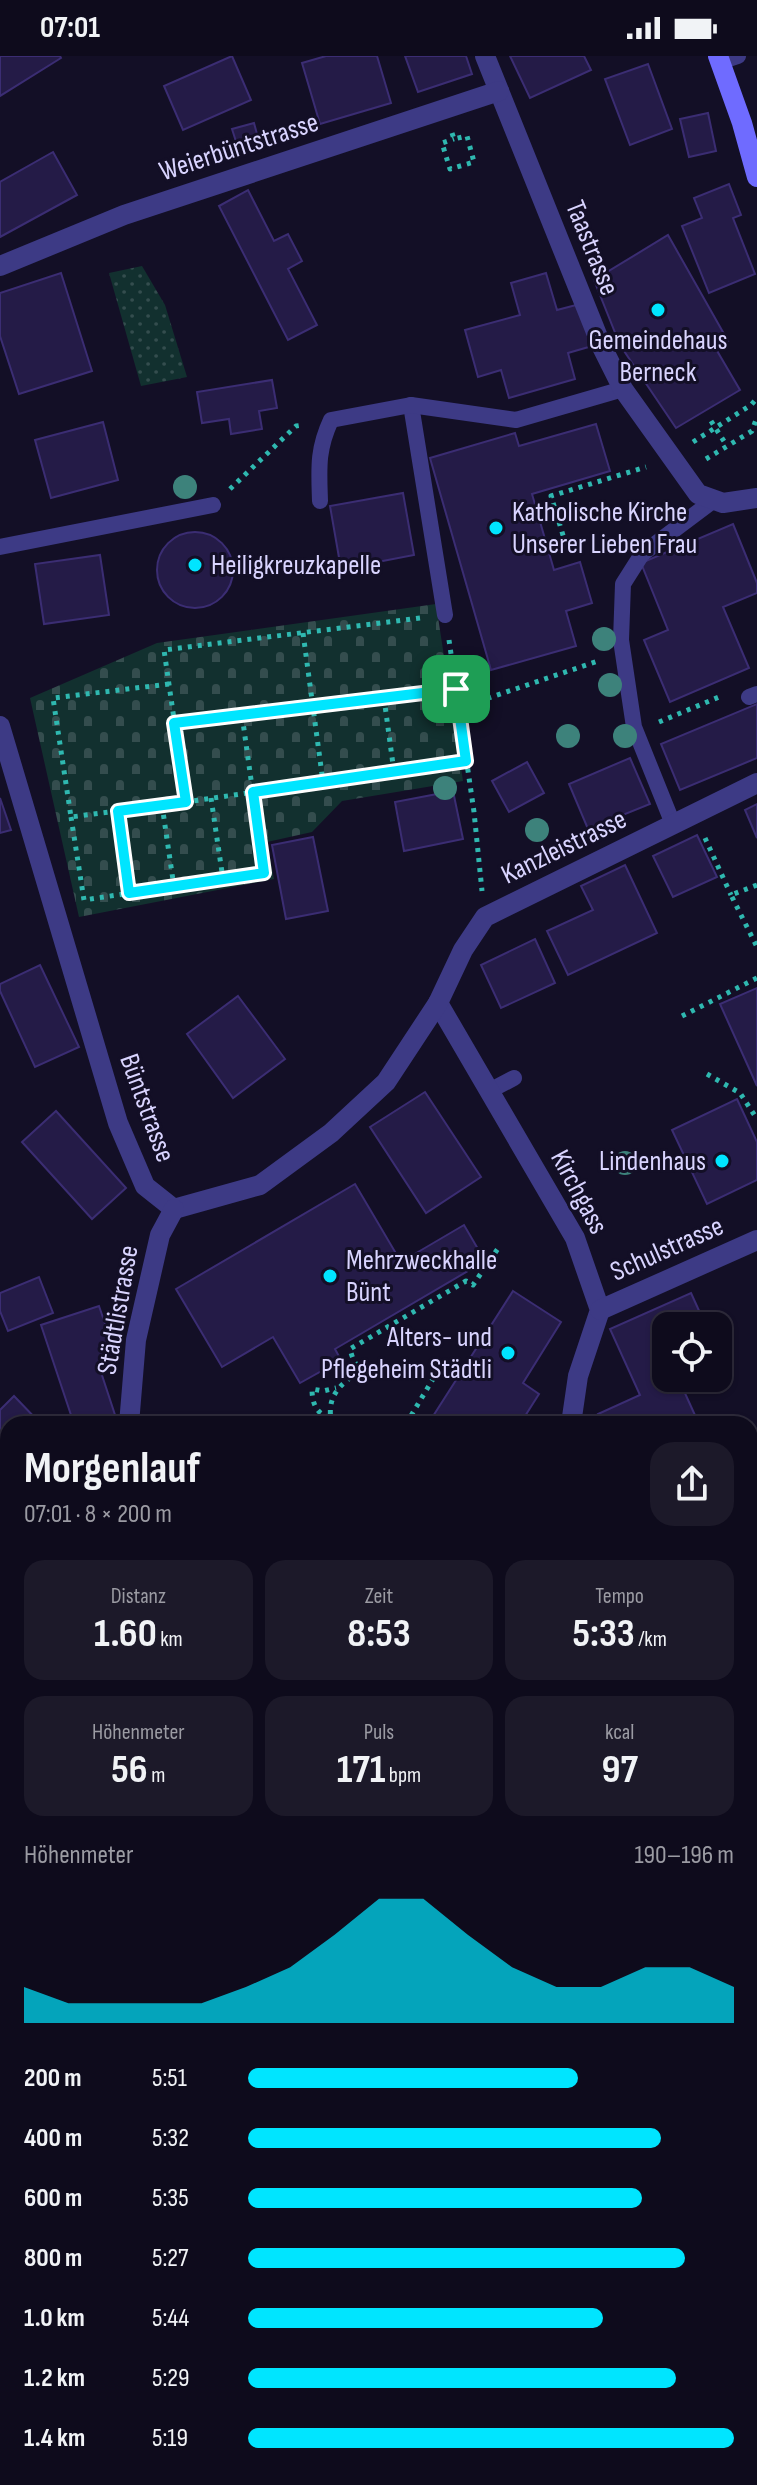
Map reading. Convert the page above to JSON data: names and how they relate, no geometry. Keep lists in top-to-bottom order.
{
  "streets": {
    "street": [
      "Weierbüntstrasse",
      "Taastrasse",
      "Kanzleistrasse",
      "Büntstrasse",
      "Kirchgass",
      "Schulstrasse",
      "Städtlistrasse"
    ]
  },
  "crossings": [
    ["Weierbüntstrasse", "Taastrasse"],
    ["Kanzleistrasse", "Kirchgass"],
    ["Büntstrasse", "Städtlistrasse"],
    ["Kirchgass", "Schulstrasse"]
  ],
  "places": [
    "Gemeindehaus Berneck",
    "Katholische Kirche Unserer Lieben Frau",
    "Heiligkreuzkapelle",
    "Lindenhaus",
    "Mehrzweckhalle Bünt",
    "Alters- und Pflegeheim Städtli"
  ],
  "page": {
    "status": "07:01",
    "heading": ["Morgenlauf", "07:01 · 8 × 200 m"],
    "stats": [
      ["Distanz", "1.60 km"],
      ["Zeit", "8:53"],
      ["Tempo", "5:33 /km"],
      ["Höhenmeter", "56 m"],
      ["Puls", "171 bpm"],
      ["kcal", "97"]
    ],
    "chart": ["Höhenmeter", "190–196 m"],
    "list": [
      {
        "name": "200 m",
        "note": "5:51"
      },
      {
        "name": "400 m",
        "note": "5:32"
      },
      {
        "name": "600 m",
        "note": "5:35"
      },
      {
        "name": "800 m",
        "note": "5:27"
      },
      {
        "name": "1.0 km",
        "note": "5:44"
      },
      {
        "name": "1.2 km",
        "note": "5:29"
      },
      {
        "name": "1.4 km",
        "note": "5:19"
      }
    ]
  }
}
